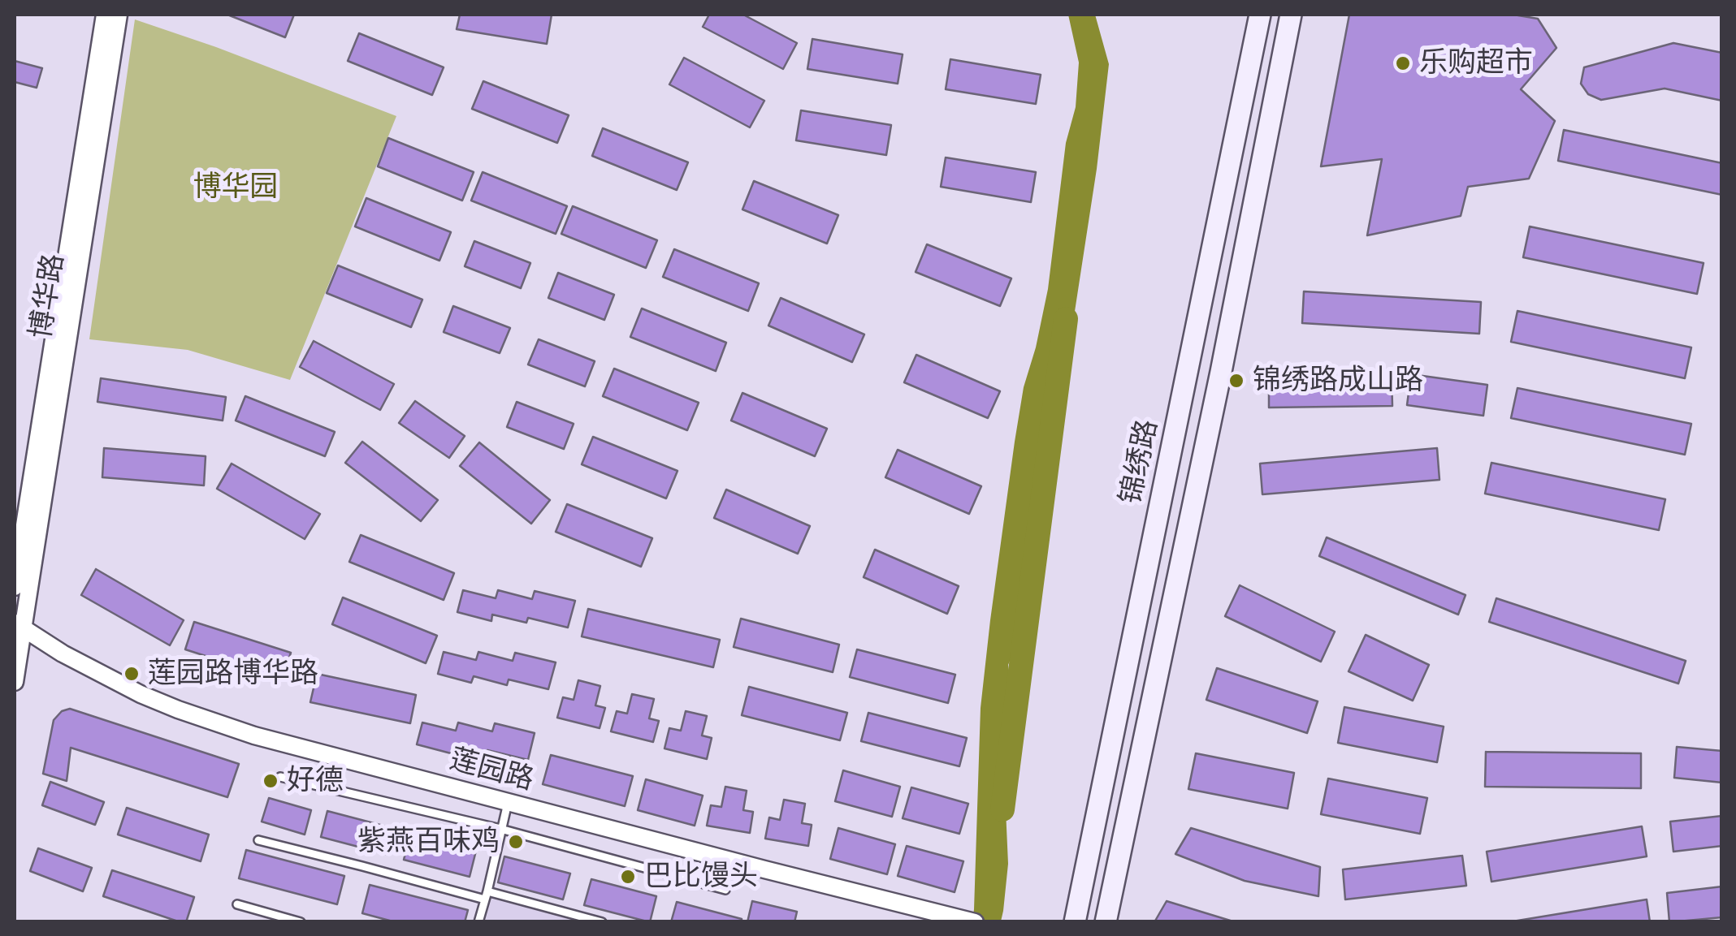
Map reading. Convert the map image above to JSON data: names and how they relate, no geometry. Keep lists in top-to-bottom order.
{
  "streets": {
    "main road": ["锦绣路"],
    "street": ["博华路", "莲园路"]
  },
  "crossings": [
    ["博华路", "莲园路"]
  ],
  "parks": ["博华园"],
  "places": [
    "乐购超市",
    "锦绣路成山路",
    "莲园路博华路",
    "好德",
    "紫燕百味鸡",
    "巴比馒头"
  ]
}
